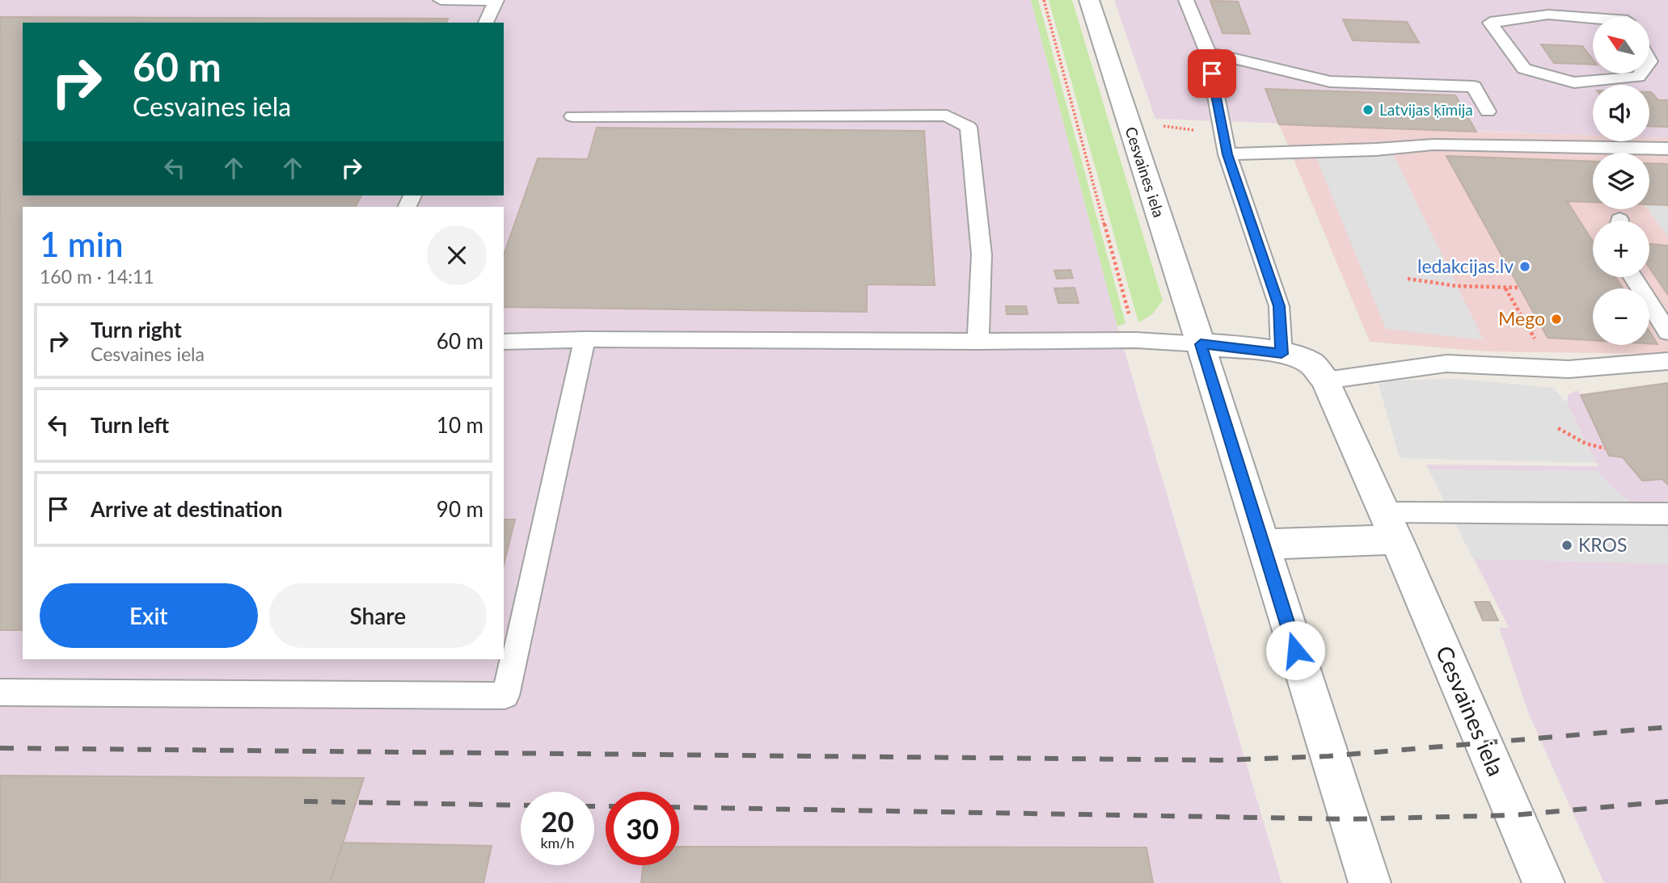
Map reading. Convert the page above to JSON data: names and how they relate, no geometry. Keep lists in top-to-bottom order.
{
  "streets": {
    "street": ["Cesvaines iela"]
  },
  "places": [
    "Latvijas ķīmija",
    "ledakcijas.lv",
    "Mego",
    "KROS"
  ],
  "north": "top left",
  "page": {
    "map_buttons": ["+", "−"],
    "turn": ["60 m", "Cesvaines iela"],
    "heading": ["1 min", "160 m · 14:11"],
    "list": [
      {
        "name": "Turn right",
        "note": "Cesvaines iela",
        "value": "60 m"
      },
      {
        "name": "Turn left",
        "value": "10 m"
      },
      {
        "name": "Arrive at destination",
        "value": "90 m"
      }
    ],
    "buttons": ["Exit", "Share"],
    "speed": "20 km/h",
    "limit": "30"
  }
}
